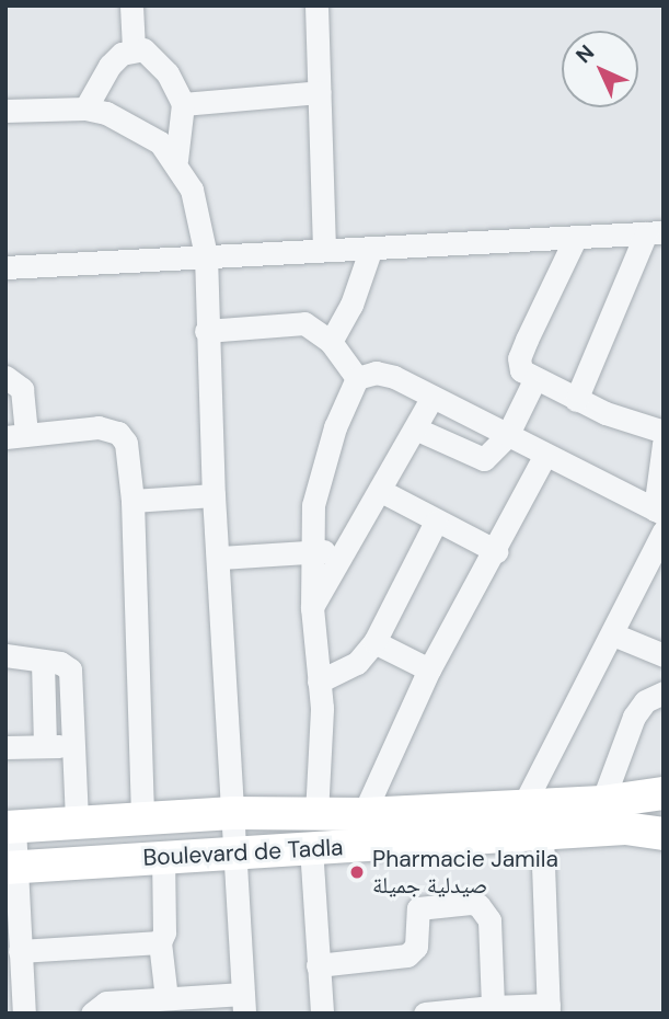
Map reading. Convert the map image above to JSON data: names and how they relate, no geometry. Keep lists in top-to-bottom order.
{
  "streets": {
    "main road": ["Boulevard de Tadla"]
  },
  "places": ["Pharmacie Jamila صيدلية جميلة"],
  "north": "top left"
}
